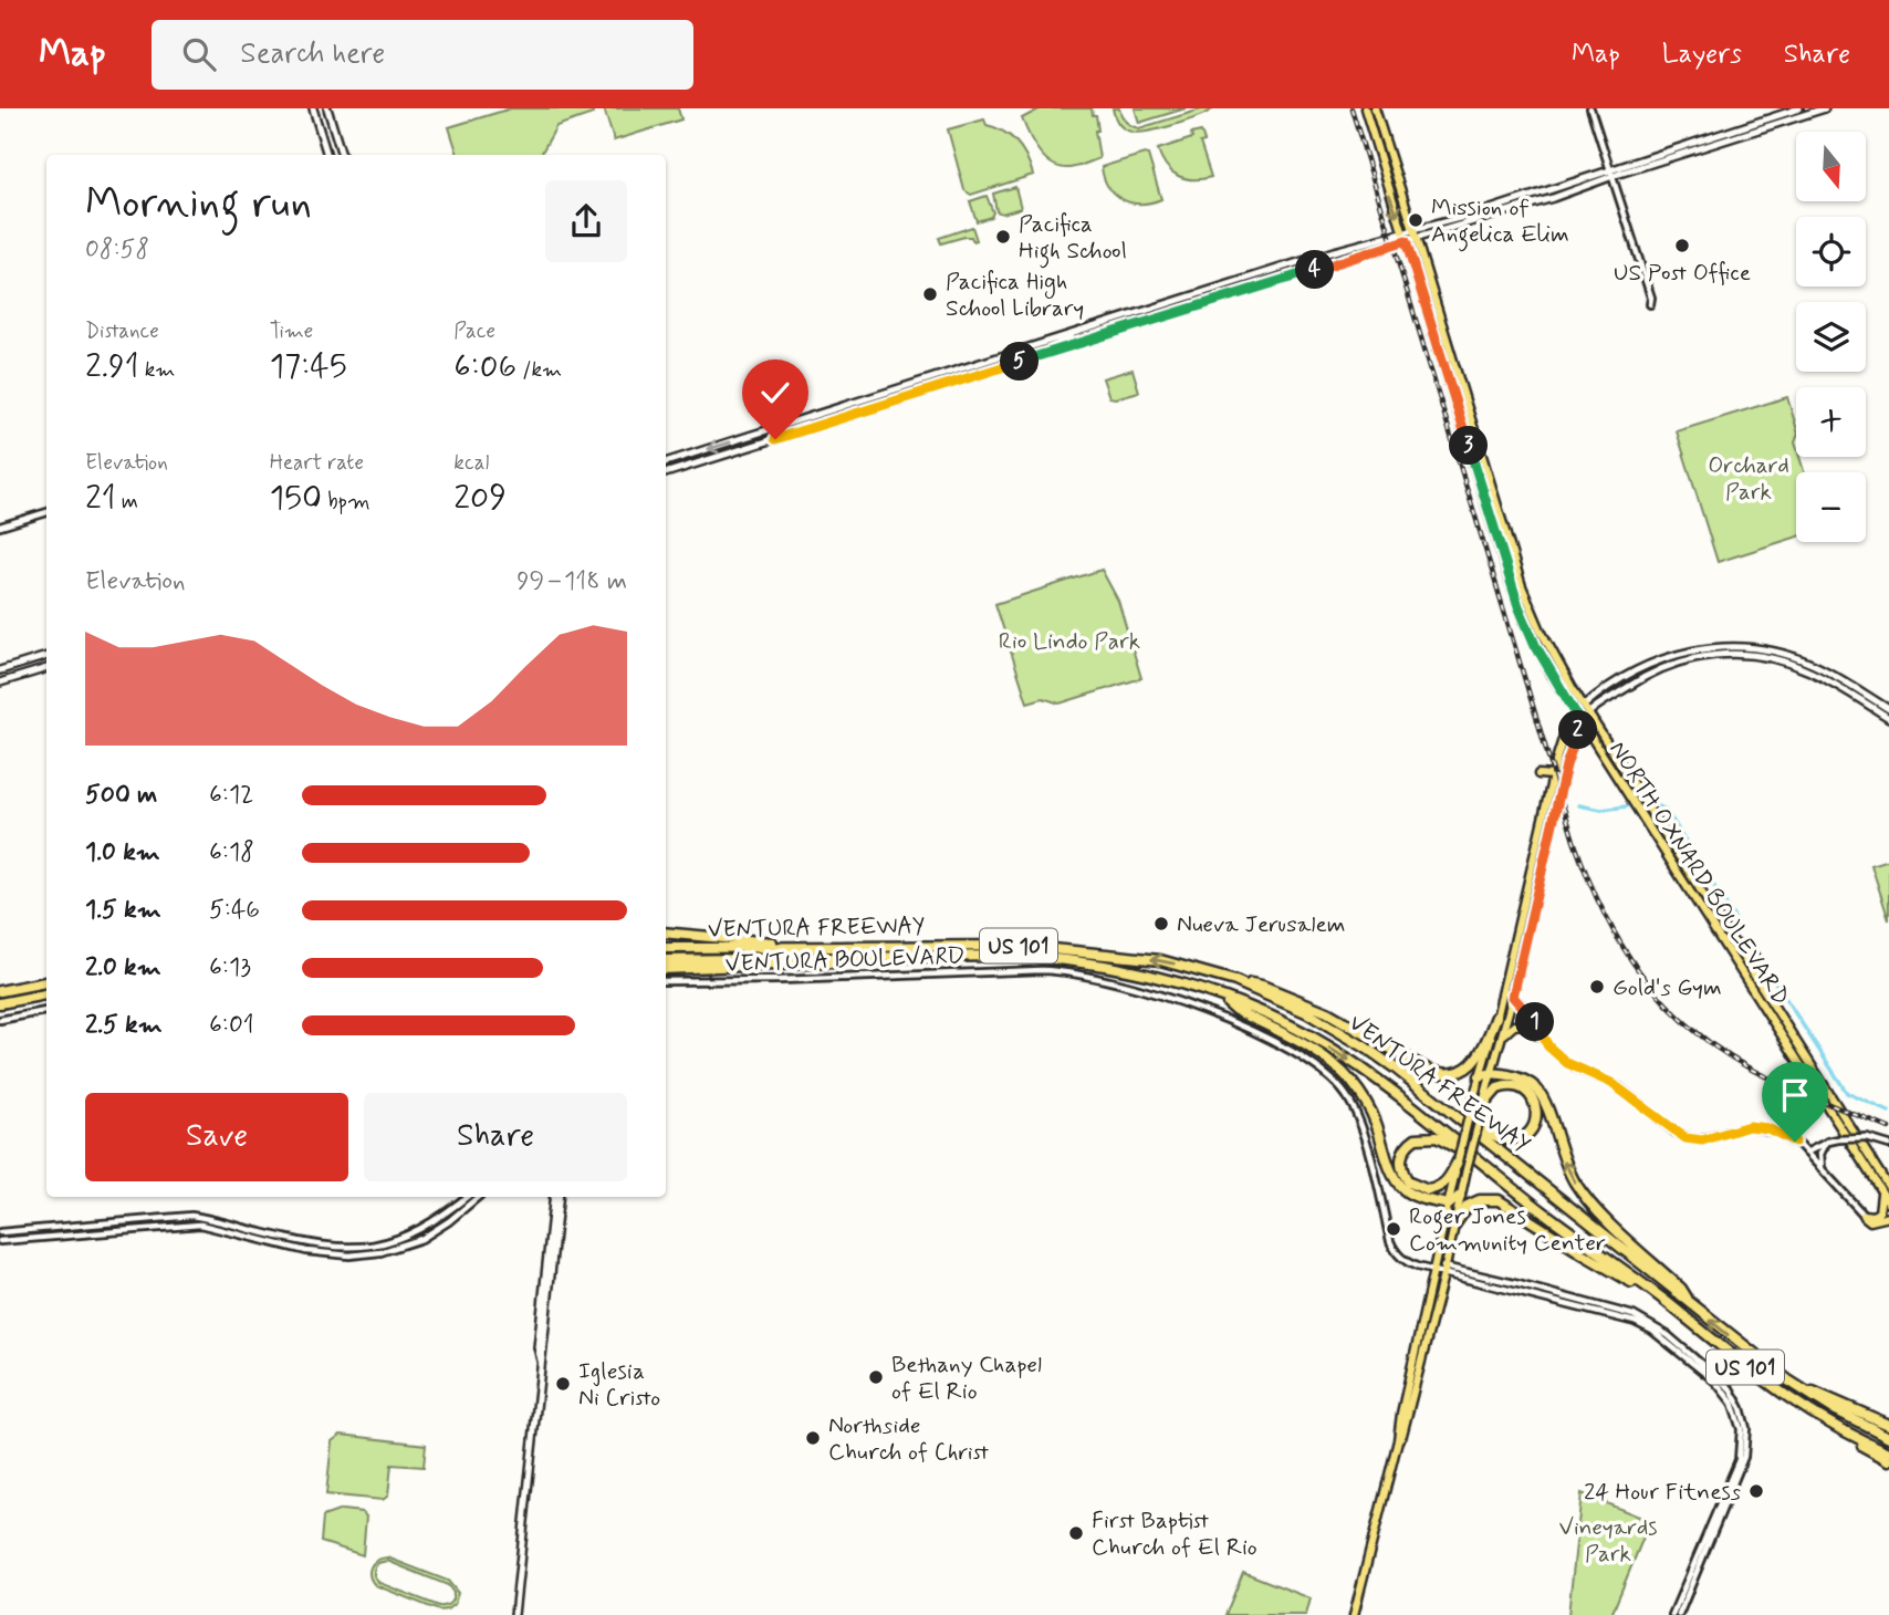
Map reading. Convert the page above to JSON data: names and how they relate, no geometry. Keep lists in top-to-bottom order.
{
  "streets": {
    "highway": ["VENTURA FREEWAY", "US 101"],
    "main road": ["NORTH OXNARD BOULEVARD"],
    "street": ["VENTURA BOULEVARD"]
  },
  "parks": ["Orchard Park", "Rio Lindo Park", "Vineyards Park"],
  "places": [
    "Mission of Angelica Elim",
    "Pacifica High School",
    "US Post Office",
    "Pacifica High School Library",
    "Nueva Jerusalem",
    "Gold's Gym",
    "Roger Jones Community Center",
    "Bethany Chapel of El Rio",
    "Iglesia Ni Cristo",
    "Northside Church of Christ",
    "24 Hour Fitness",
    "First Baptist Church of El Rio"
  ],
  "north": "bottom",
  "page": {
    "header": "Map",
    "search": "Search here",
    "nav": ["Map", "Layers", "Share"],
    "map_buttons": ["+", "−"],
    "heading": ["Morning run", "08:58"],
    "pins": [
      "4",
      "5",
      "3",
      "2",
      "1"
    ],
    "stats": [
      ["Distance", "2.91 km"],
      ["Time", "17:45"],
      ["Pace", "6:06 /km"],
      ["Elevation", "21 m"],
      ["Heart rate", "150 bpm"],
      ["kcal", "209"]
    ],
    "chart": ["Elevation", "99–118 m"],
    "list": [
      {
        "name": "500 m",
        "note": "6:12"
      },
      {
        "name": "1.0 km",
        "note": "6:18"
      },
      {
        "name": "1.5 km",
        "note": "5:46"
      },
      {
        "name": "2.0 km",
        "note": "6:13"
      },
      {
        "name": "2.5 km",
        "note": "6:01"
      }
    ],
    "buttons": ["Save", "Share"]
  }
}
